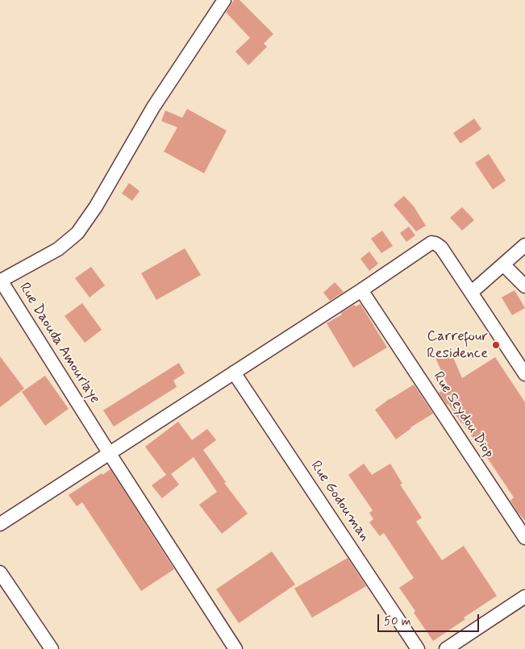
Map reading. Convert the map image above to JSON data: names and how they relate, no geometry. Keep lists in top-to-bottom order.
{
  "streets": {
    "street": ["Rue Daouda Amourlaye", "Rue Seydou Diop", "Rue Godouman"]
  },
  "places": ["Carrefour Residence"],
  "scale_bar": "50 m"
}
